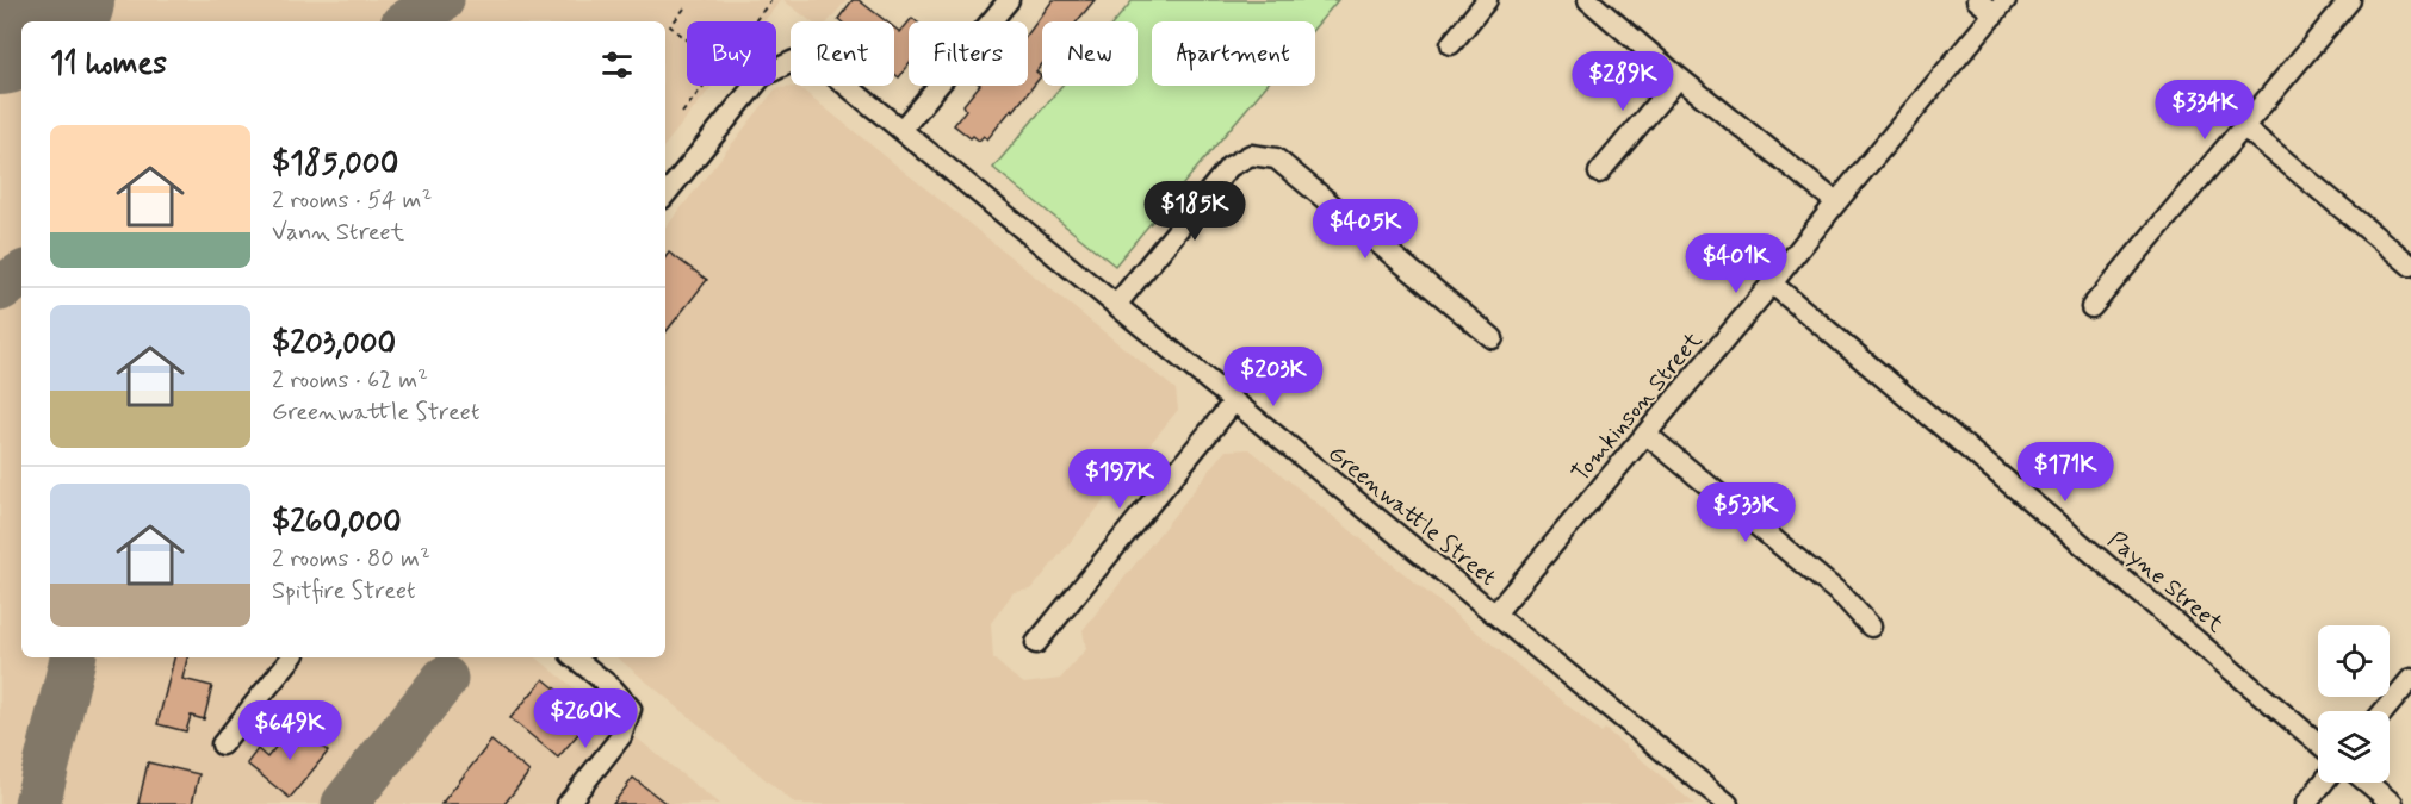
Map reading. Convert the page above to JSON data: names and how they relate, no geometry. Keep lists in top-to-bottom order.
{
  "streets": {
    "street": ["Tomkinson Street", "Greenwattle Street", "Payne Street"]
  },
  "crossings": [
    ["Tomkinson Street", "Greenwattle Street"],
    ["Tomkinson Street", "Payne Street"]
  ],
  "page": {
    "chip": [
      "Buy",
      "Rent",
      "Filters",
      "New",
      "Apartment"
    ],
    "heading": "11 homes",
    "price": [
      "$289K",
      "$334K",
      "$185K",
      "$405K",
      "$401K",
      "$203K",
      "$171K",
      "$197K",
      "$533K",
      "$260K",
      "$649K"
    ],
    "list": [
      {
        "name": "$185,000",
        "note": "2 rooms · 54 m² · Vann Street"
      },
      {
        "name": "$203,000",
        "note": "2 rooms · 62 m² · Greenwattle Street"
      },
      {
        "name": "$260,000",
        "note": "2 rooms · 80 m² · Spitfire Street"
      }
    ]
  }
}
